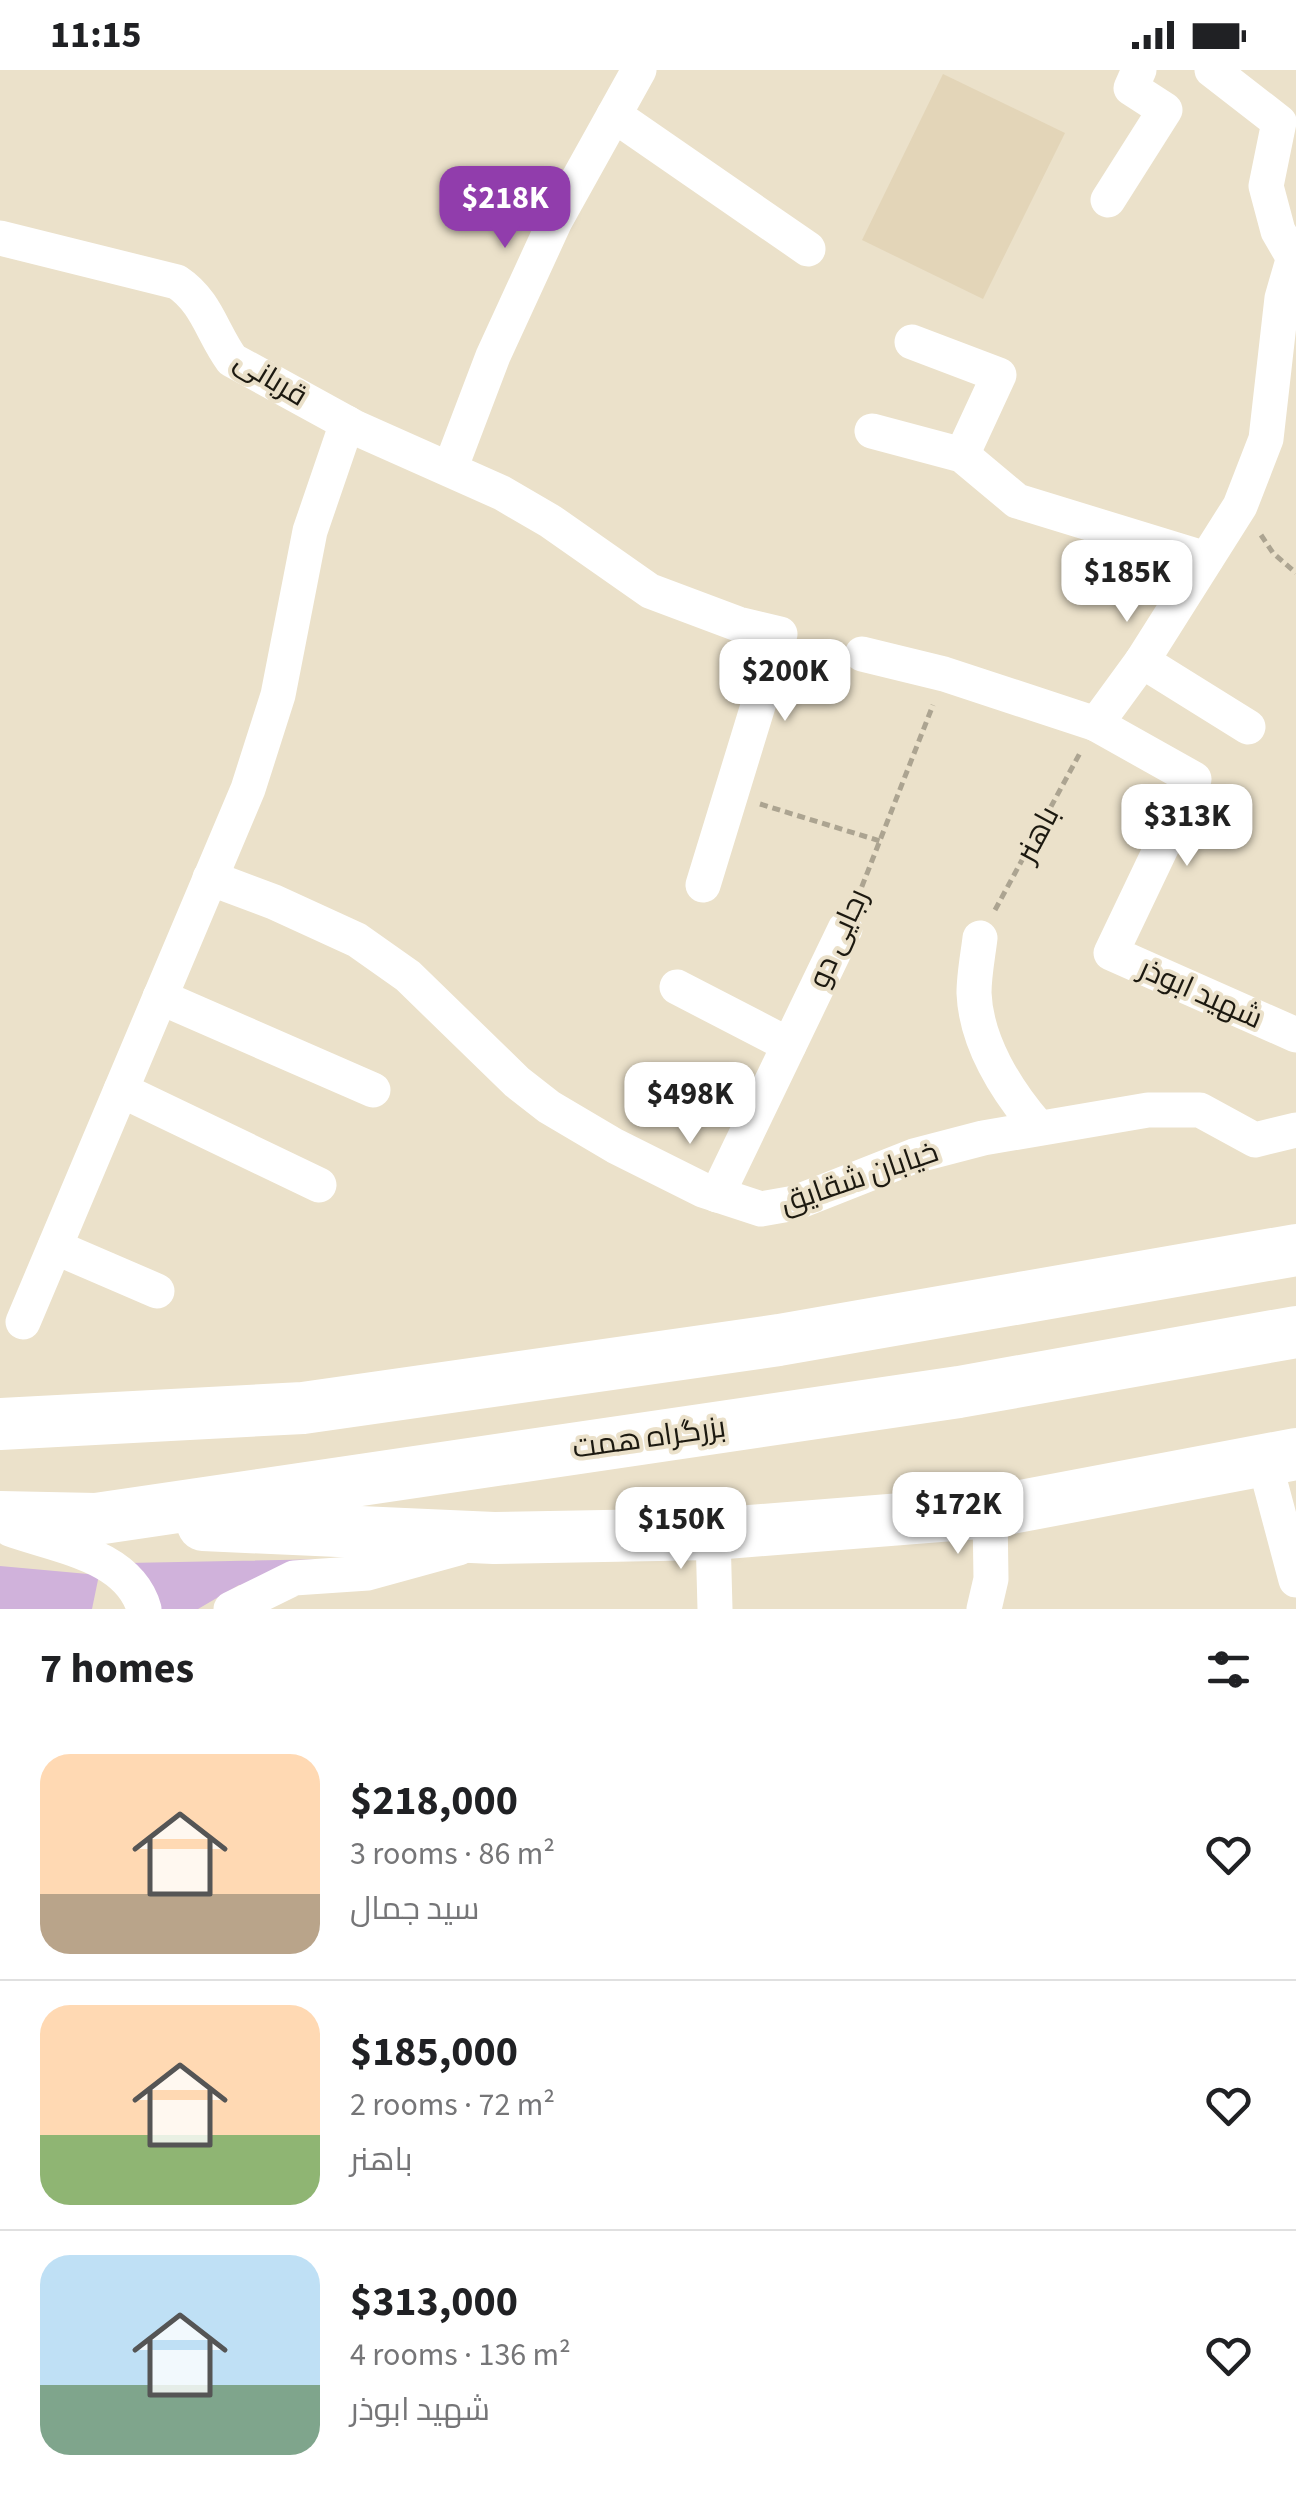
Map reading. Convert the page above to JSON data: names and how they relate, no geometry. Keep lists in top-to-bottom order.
{
  "streets": {
    "highway": ["بزرگراه همت"],
    "street": [
      "قربانی",
      "رجایی دو",
      "شهید ابوذر",
      "خیابان شقایق"
    ],
    "path": ["باهنر"]
  },
  "crossings": [
    ["باهنر", "شهید ابوذر"],
    ["رجایی دو", "خیابان شقایق"]
  ],
  "page": {
    "status": "11:15",
    "price": [
      "$218K",
      "$185K",
      "$200K",
      "$313K",
      "$498K",
      "$172K",
      "$150K"
    ],
    "heading": "7 homes",
    "list": [
      {
        "name": "$218,000",
        "note": "3 rooms · 86 m² · سید جمال"
      },
      {
        "name": "$185,000",
        "note": "2 rooms · 72 m² · باهنر"
      },
      {
        "name": "$313,000",
        "note": "4 rooms · 136 m² · شهید ابوذر"
      }
    ]
  }
}
